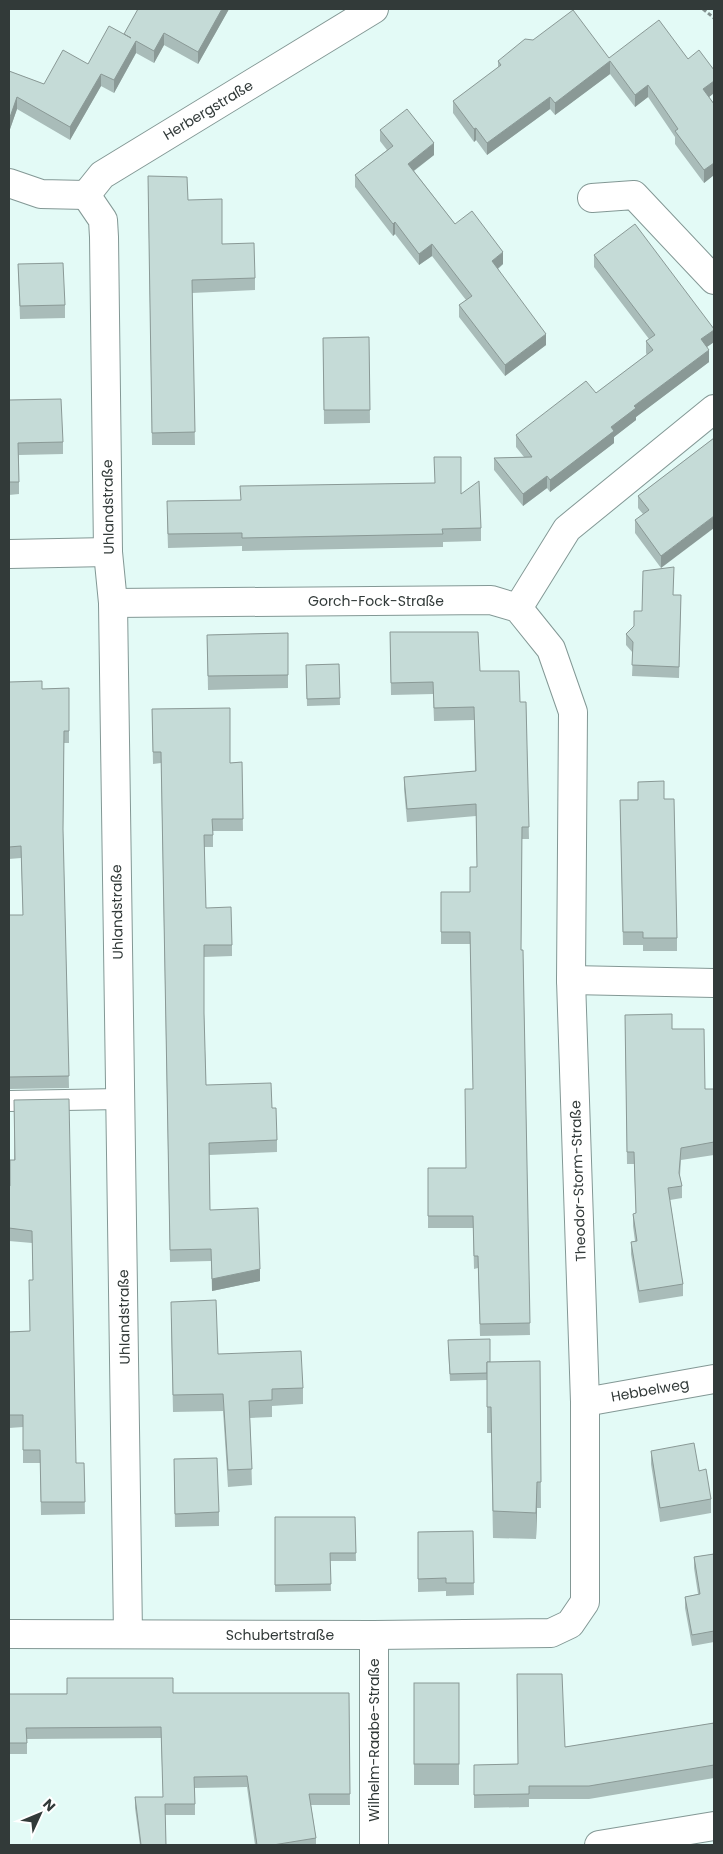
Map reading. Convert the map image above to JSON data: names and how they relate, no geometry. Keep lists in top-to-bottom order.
{
  "streets": {
    "street": [
      "Herbergstraße",
      "Uhlandstraße",
      "Gorch-Fock-Straße",
      "Theodor-Storm-Straße",
      "Hebbelweg",
      "Schubertstraße",
      "Wilhelm-Raabe-Straße"
    ]
  },
  "crossings": [
    ["Herbergstraße", "Uhlandstraße"],
    ["Uhlandstraße", "Gorch-Fock-Straße"],
    ["Uhlandstraße", "Schubertstraße"],
    ["Gorch-Fock-Straße", "Theodor-Storm-Straße"],
    ["Theodor-Storm-Straße", "Hebbelweg"],
    ["Theodor-Storm-Straße", "Schubertstraße"],
    ["Schubertstraße", "Wilhelm-Raabe-Straße"]
  ],
  "north": "top right"
}
